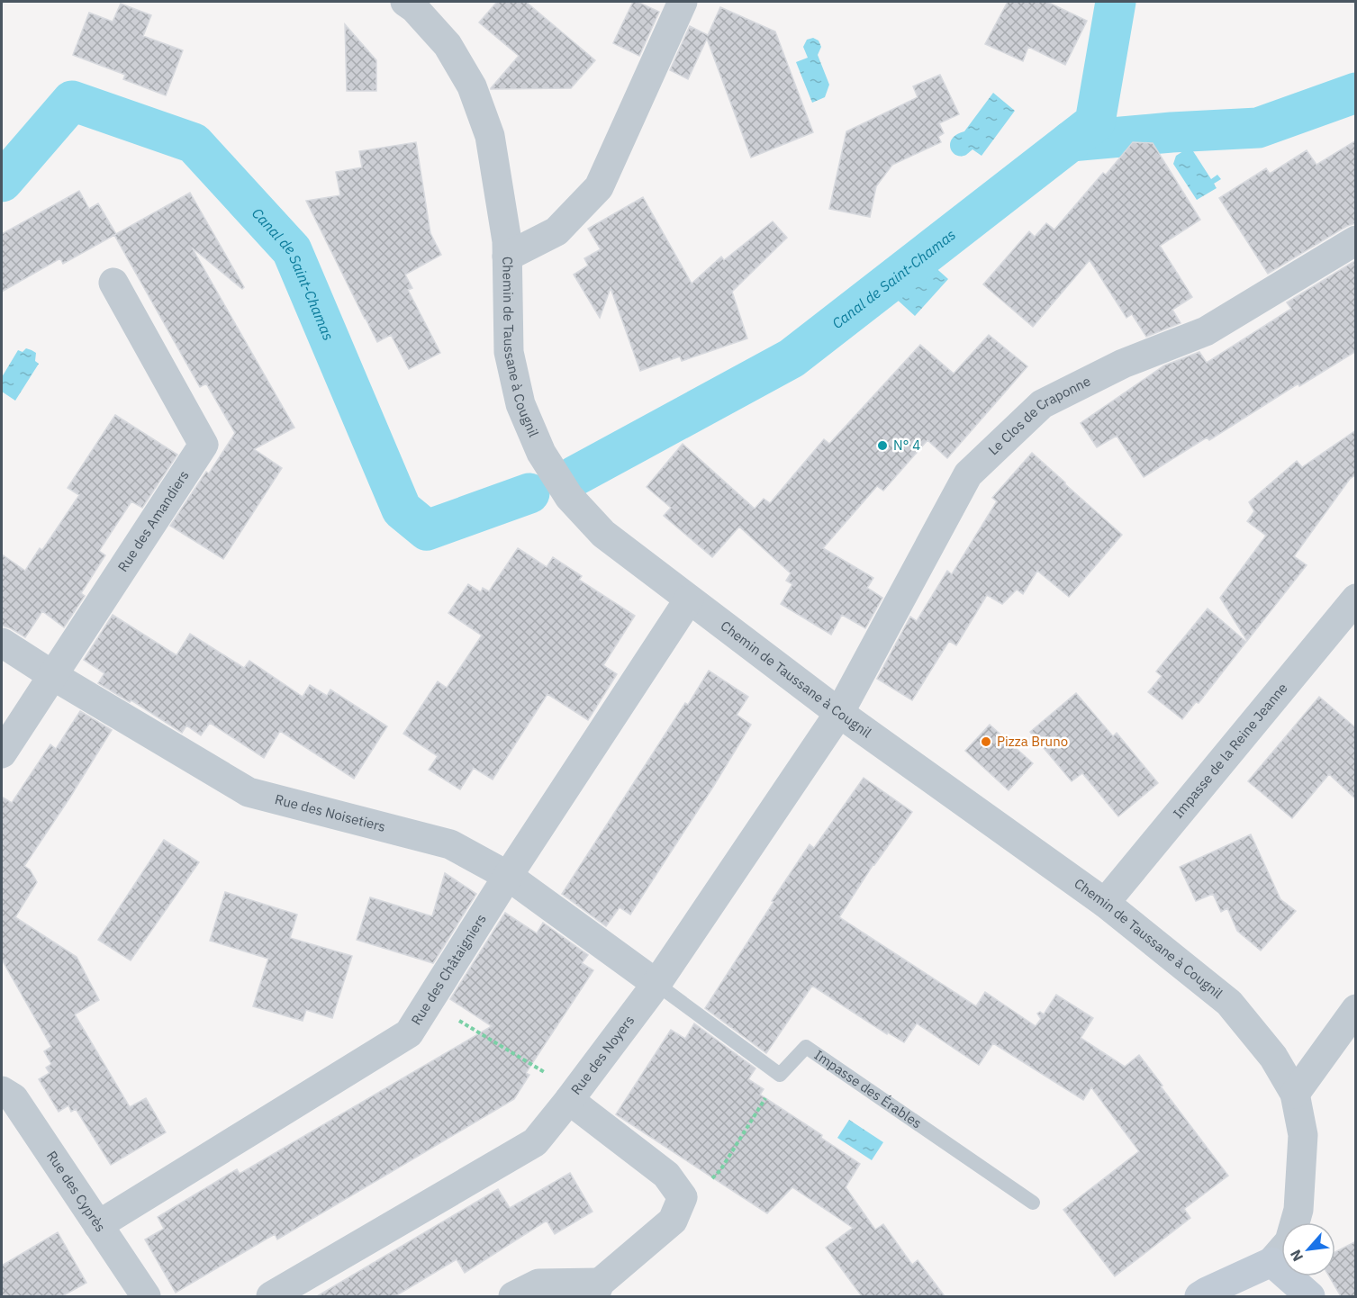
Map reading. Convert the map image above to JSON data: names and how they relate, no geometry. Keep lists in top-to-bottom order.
{
  "streets": {
    "street": [
      "Chemin de Taussane à Cougnil",
      "Le Clos de Craponne",
      "Rue des Amandiers",
      "Impasse de la Reine Jeanne",
      "Rue des Noisetiers",
      "Rue des Châtaigniers",
      "Rue des Noyers",
      "Rue des Cyprès"
    ],
    "lane": ["Impasse des Érables"]
  },
  "crossings": [
    ["Chemin de Taussane à Cougnil", "Le Clos de Craponne"],
    ["Chemin de Taussane à Cougnil", "Impasse de la Reine Jeanne"],
    ["Chemin de Taussane à Cougnil", "Rue des Châtaigniers"],
    ["Chemin de Taussane à Cougnil", "Rue des Noyers"],
    ["Le Clos de Craponne", "Rue des Noyers"],
    ["Rue des Amandiers", "Rue des Noisetiers"],
    ["Rue des Noisetiers", "Rue des Châtaigniers"],
    ["Rue des Noisetiers", "Rue des Noyers"],
    ["Rue des Châtaigniers", "Rue des Cyprès"]
  ],
  "water": ["Canal de Saint-Chamas"],
  "places": ["N° 4", "Pizza Bruno"],
  "north": "bottom left"
}
